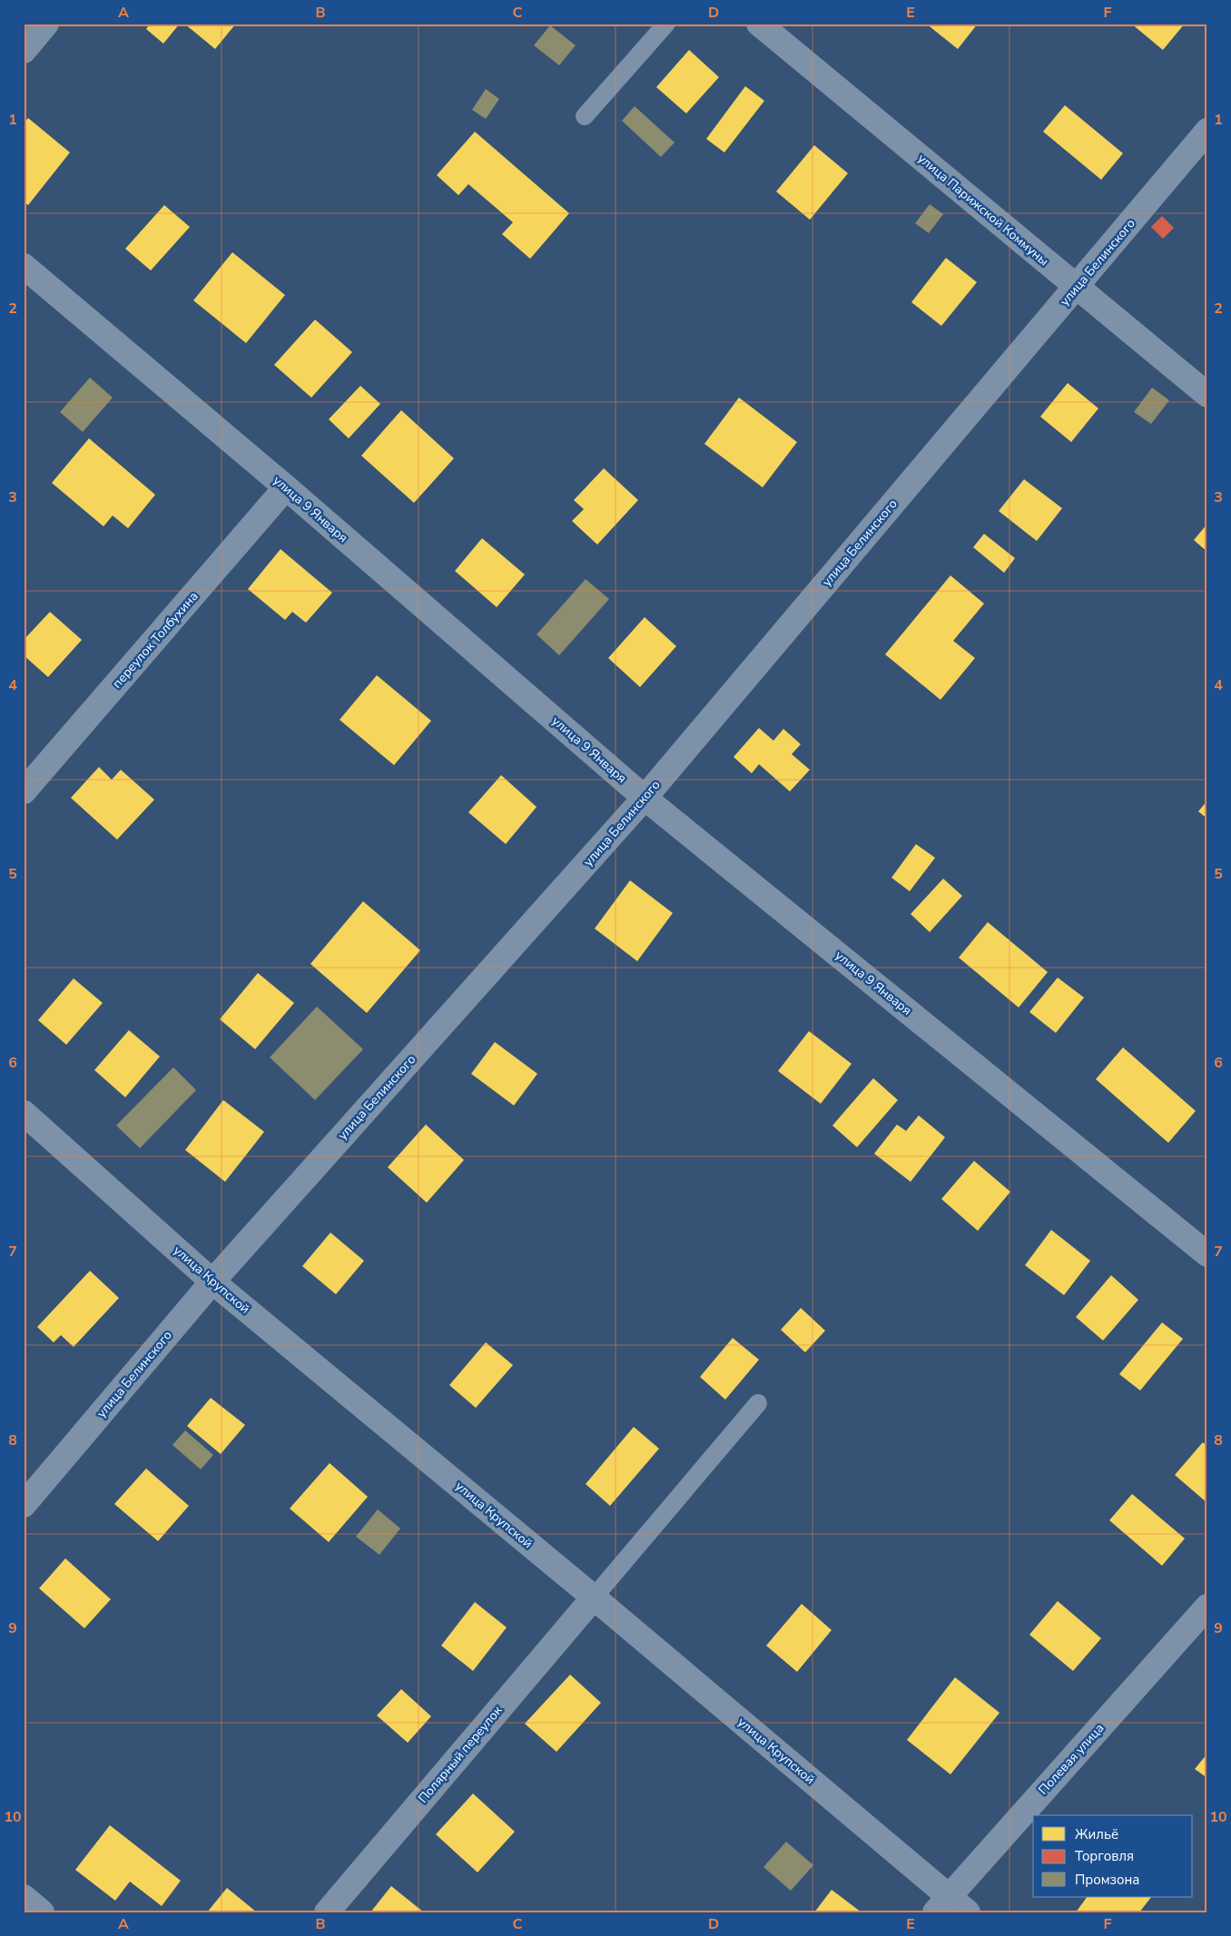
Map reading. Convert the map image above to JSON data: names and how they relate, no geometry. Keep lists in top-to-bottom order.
{
  "streets": {
    "street": [
      "улица Парижской Коммуны",
      "улица Белинского",
      "улица 9 Января",
      "переулок Толбухина",
      "улица Крупской",
      "Полярный переулок",
      "Полевая улица"
    ]
  },
  "crossings": [
    ["улица Парижской Коммуны", "улица Белинского"],
    ["улица Белинского", "улица 9 Января"],
    ["улица Белинского", "улица Крупской"],
    ["улица 9 Января", "переулок Толбухина"],
    ["улица Крупской", "Полярный переулок"],
    ["улица Крупской", "Полевая улица"]
  ],
  "legend": ["Жильё", "Торговля", "Промзона"],
  "grid": {
    "columns": [
      "A",
      "B",
      "C",
      "D",
      "E",
      "F"
    ],
    "rows": [
      "1",
      "2",
      "3",
      "4",
      "5",
      "6",
      "7",
      "8",
      "9",
      "10"
    ]
  }
}
